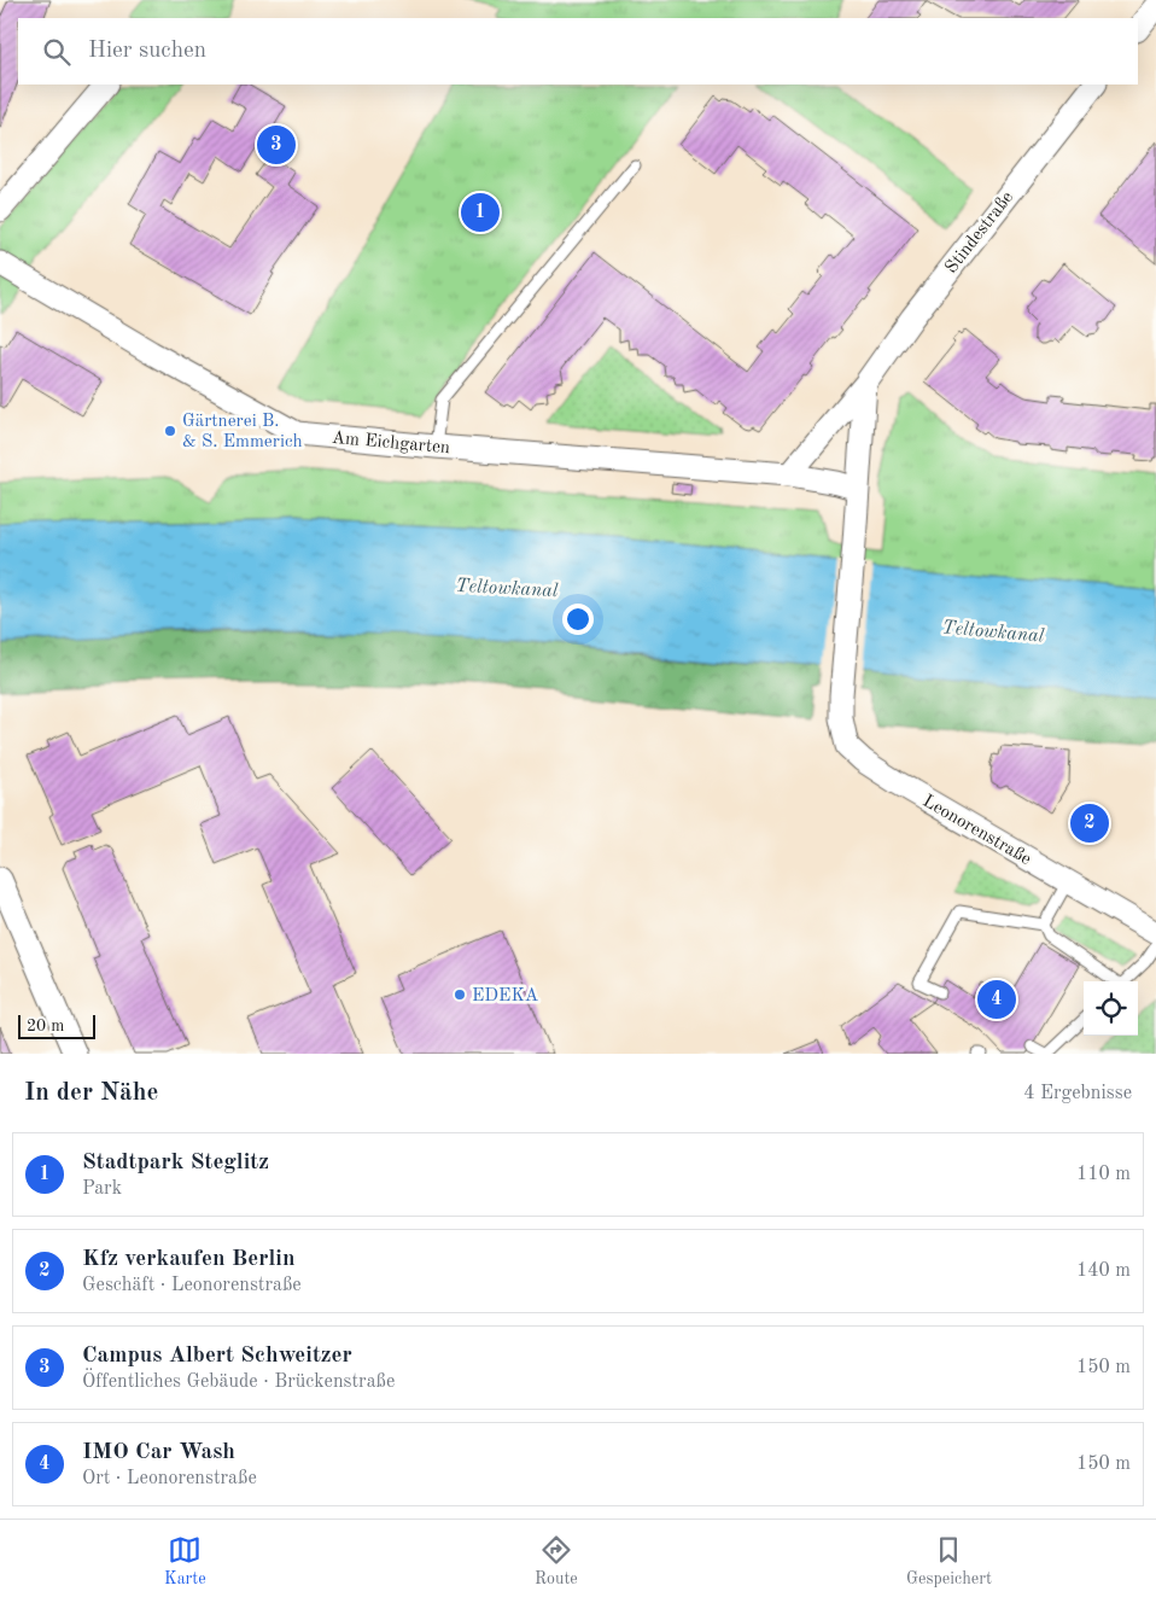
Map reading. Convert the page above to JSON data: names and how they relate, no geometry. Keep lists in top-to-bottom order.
{
  "streets": {
    "street": ["Stindestraße", "Am Eichgarten", "Leonorenstraße"]
  },
  "crossings": [
    ["Stindestraße", "Am Eichgarten"]
  ],
  "water": ["Teltowkanal"],
  "places": ["Gärtnerei B. & S. Emmerich", "EDEKA"],
  "scale_bar": "20 m",
  "page": {
    "search": "Hier suchen",
    "pins": [
      "3",
      "1",
      "2",
      "4"
    ],
    "scale": "20 m",
    "heading": ["In der Nähe", "4 Ergebnisse"],
    "list": [
      {
        "mark": "1",
        "name": "Stadtpark Steglitz",
        "note": "Park",
        "value": "110 m"
      },
      {
        "mark": "2",
        "name": "Kfz verkaufen Berlin",
        "note": "Geschäft · Leonorenstraße",
        "value": "140 m"
      },
      {
        "mark": "3",
        "name": "Campus Albert Schweitzer",
        "note": "Öffentliches Gebäude · Brückenstraße",
        "value": "150 m"
      },
      {
        "mark": "4",
        "name": "IMO Car Wash",
        "note": "Ort · Leonorenstraße",
        "value": "150 m"
      }
    ],
    "nav": ["Karte", "Route", "Gespeichert"]
  }
}
